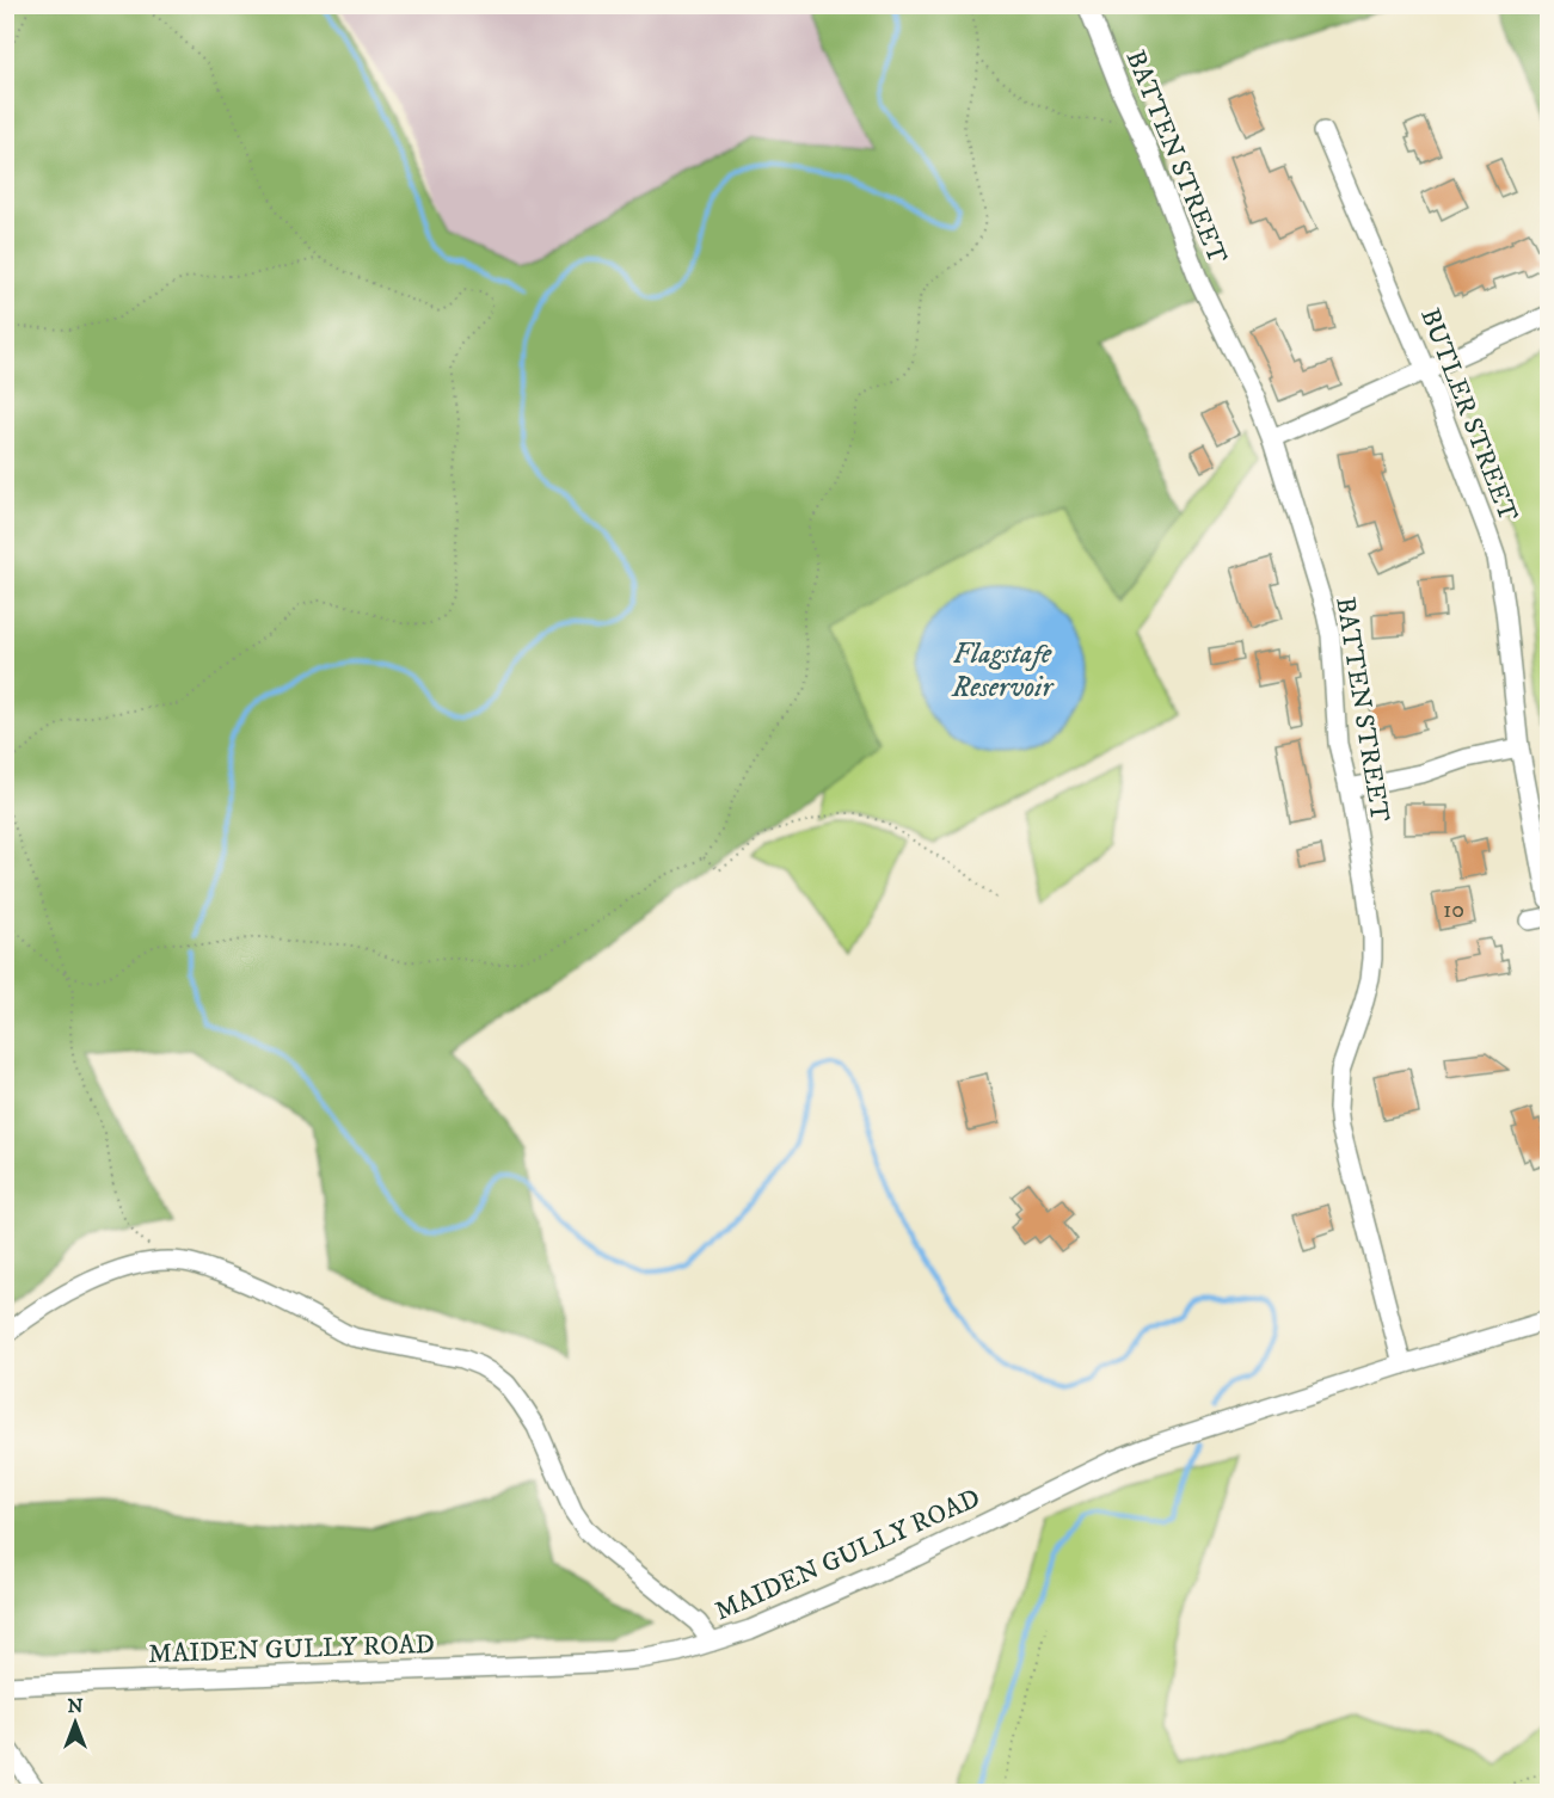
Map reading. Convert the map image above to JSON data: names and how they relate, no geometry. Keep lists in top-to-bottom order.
{
  "streets": {
    "street": ["BATTEN STREET", "BUTLER STREET", "MAIDEN GULLY ROAD"]
  },
  "crossings": [
    ["BATTEN STREET", "MAIDEN GULLY ROAD"]
  ],
  "water": ["Flagstafe Reservoir"],
  "house_numbers": ["10"],
  "north": "top"
}
